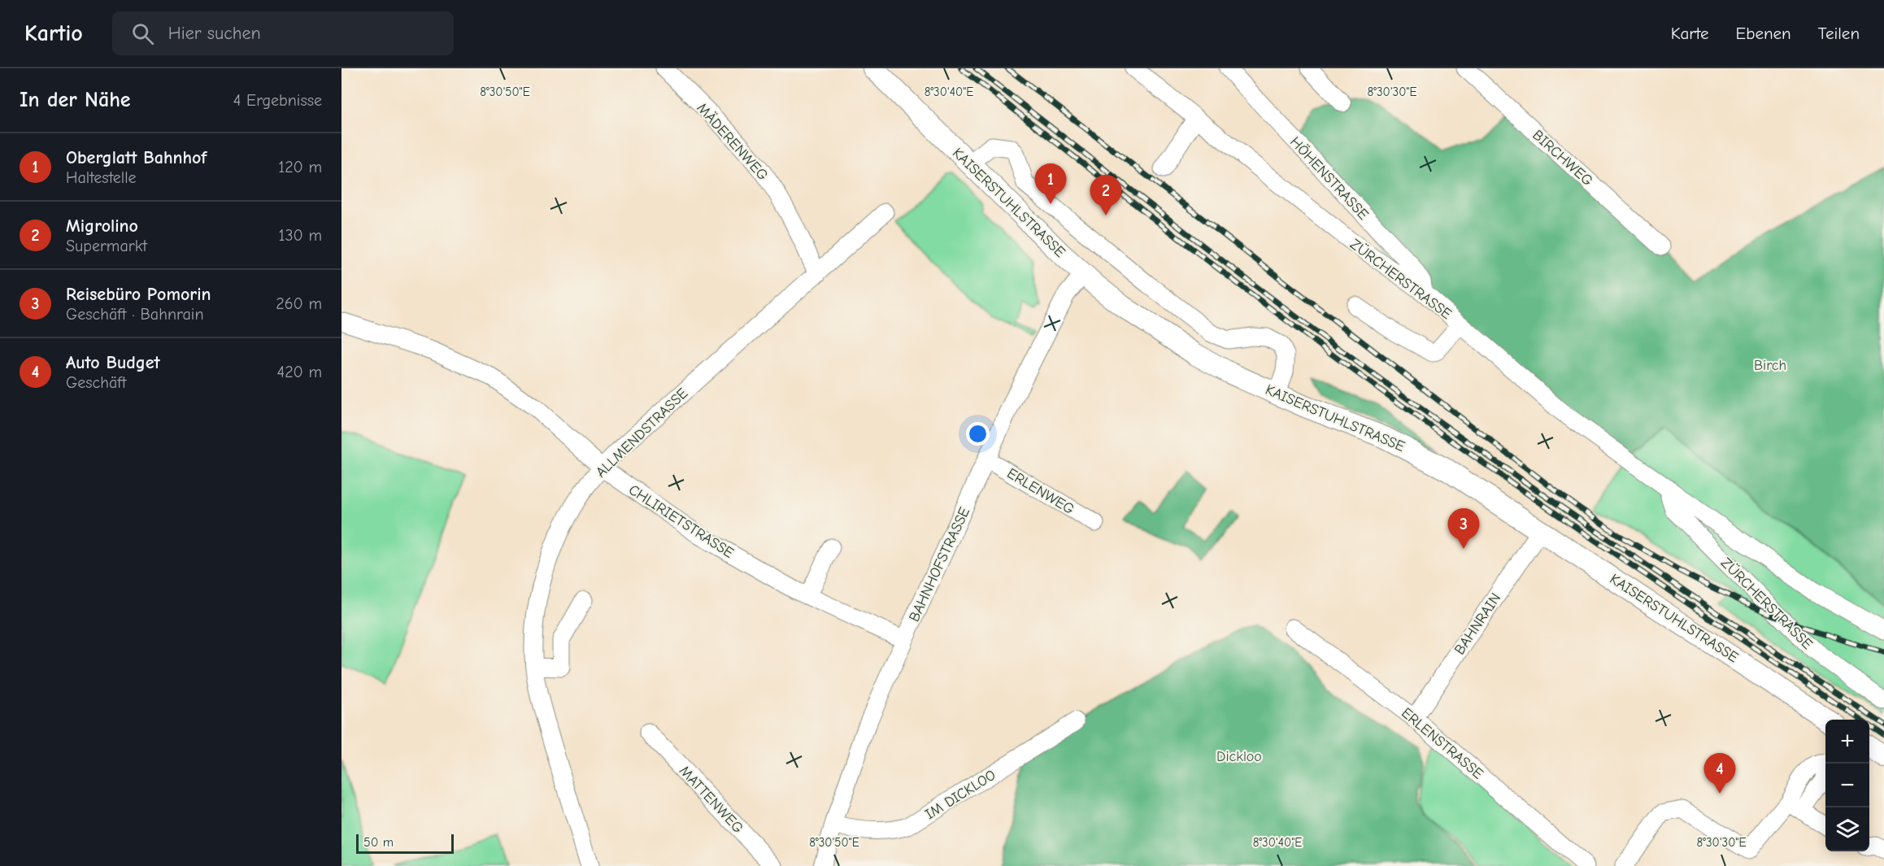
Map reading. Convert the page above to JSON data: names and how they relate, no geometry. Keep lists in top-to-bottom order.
{
  "streets": {
    "main road": ["KAISERSTUHLSTRASSE"],
    "street": [
      "MÄDERENWEG",
      "BIRCHWEG",
      "HÖHENSTRASSE",
      "ZÜRCHERSTRASSE",
      "ALLMENDSTRASSE",
      "ERLENWEG",
      "CHLIRIETSTRASSE",
      "BAHNHOFSTRASSE",
      "BAHNRAIN",
      "ERLENSTRASSE",
      "IM DICKLOO",
      "MATTENWEG"
    ]
  },
  "crossings": [
    ["MÄDERENWEG", "ALLMENDSTRASSE"],
    ["HÖHENSTRASSE", "ZÜRCHERSTRASSE"],
    ["KAISERSTUHLSTRASSE", "BAHNHOFSTRASSE"],
    ["KAISERSTUHLSTRASSE", "BAHNRAIN"],
    ["ALLMENDSTRASSE", "CHLIRIETSTRASSE"],
    ["ERLENWEG", "BAHNHOFSTRASSE"],
    ["CHLIRIETSTRASSE", "BAHNHOFSTRASSE"],
    ["BAHNHOFSTRASSE", "IM DICKLOO"],
    ["BAHNRAIN", "ERLENSTRASSE"]
  ],
  "parks": ["Birch", "Dickloo"],
  "scale_bar": "50 m",
  "page": {
    "header": "Kartio",
    "search": "Hier suchen",
    "nav": ["Karte", "Ebenen", "Teilen"],
    "heading": ["In der Nähe", "4 Ergebnisse"],
    "list": [
      {
        "mark": "1",
        "name": "Oberglatt Bahnhof",
        "note": "Haltestelle",
        "value": "120 m"
      },
      {
        "mark": "2",
        "name": "Migrolino",
        "note": "Supermarkt",
        "value": "130 m"
      },
      {
        "mark": "3",
        "name": "Reisebüro Pomorin",
        "note": "Geschäft · Bahnrain",
        "value": "260 m"
      },
      {
        "mark": "4",
        "name": "Auto Budget",
        "note": "Geschäft",
        "value": "420 m"
      }
    ],
    "pins": [
      "1",
      "2",
      "3",
      "4"
    ],
    "map_buttons": ["+", "−"],
    "scale": "50 m"
  },
  "coordinates": ["8°30'50\"E", "8°30'40\"E", "8°30'30\"E"]
}
